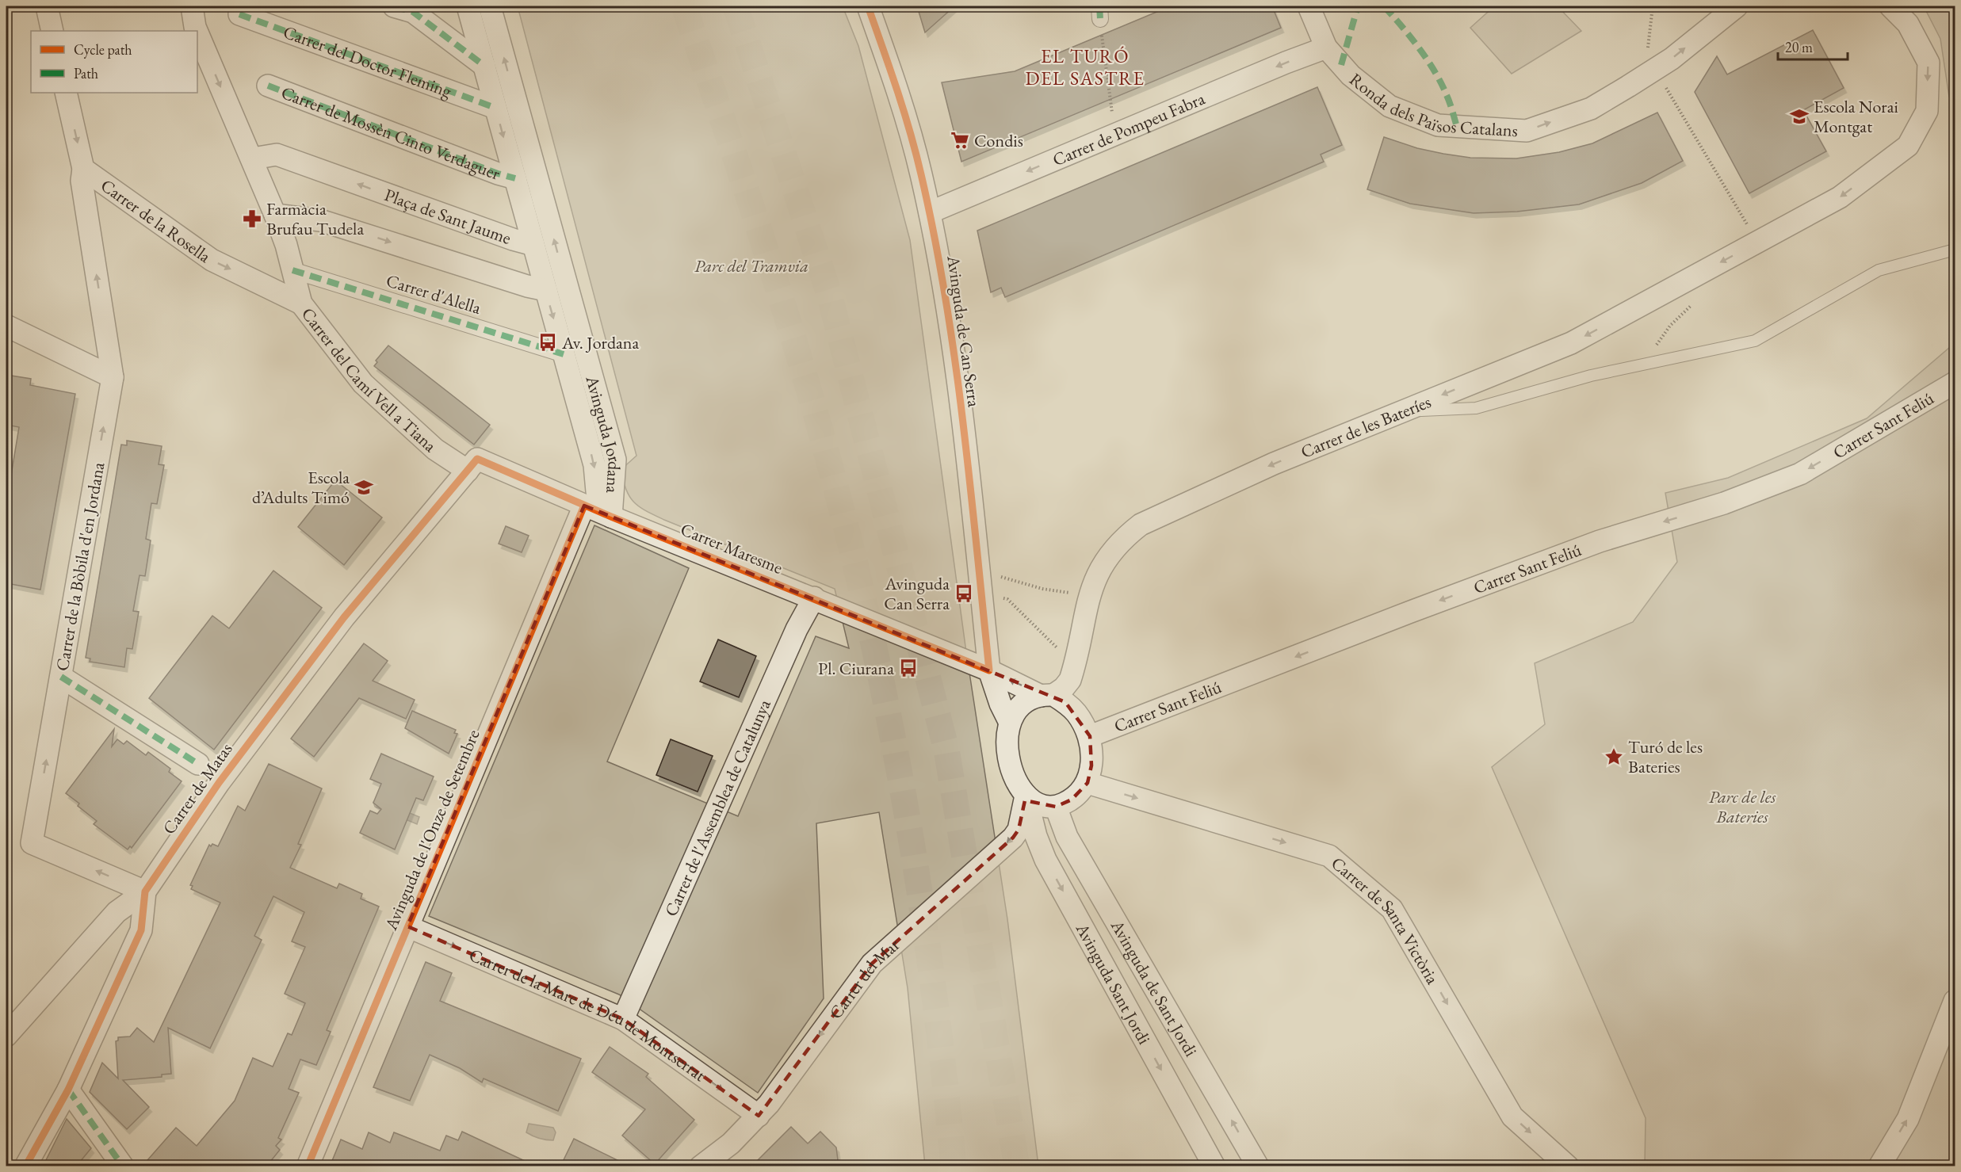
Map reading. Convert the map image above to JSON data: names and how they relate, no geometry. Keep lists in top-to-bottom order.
{
  "streets": {
    "street": [
      "Carrer del Doctor Fleming",
      "Ronda dels Països Catalans",
      "Carrer de Pompeu Fabra",
      "Carrer de Mossèn Cinto Verdaguer",
      "Plaça de Sant Jaume",
      "Carrer de la Rosella",
      "Carrer d'Alella",
      "Avinguda de Can Serra",
      "Carrer del Camí Vell a Tiana",
      "Carrer de les Bateríes",
      "Carrer Sant Feliú",
      "Avinguda Jordana",
      "Carrer Maresme",
      "Carrer de la Bòbila d'en Jordana",
      "Carrer de Matas",
      "Carrer de l'Assemblea de Catalunya",
      "Avinguda de l'Onze de Setembre",
      "Carrer de Santa Victòria",
      "Carrer del Mar",
      "Avinguda Sant Jordi",
      "Avinguda de Sant Jordi",
      "Carrer de la Mare de Déu de Montserrat"
    ]
  },
  "crossings": [
    ["Carrer del Doctor Fleming", "Avinguda Jordana"],
    ["Ronda dels Països Catalans", "Carrer de Pompeu Fabra"],
    ["Carrer de Pompeu Fabra", "Avinguda de Can Serra"],
    ["Carrer de Mossèn Cinto Verdaguer", "Avinguda Jordana"],
    ["Plaça de Sant Jaume", "Carrer del Camí Vell a Tiana"],
    ["Plaça de Sant Jaume", "Avinguda Jordana"],
    ["Carrer de la Rosella", "Carrer del Camí Vell a Tiana"],
    ["Carrer de la Rosella", "Carrer de la Bòbila d'en Jordana"],
    ["Carrer d'Alella", "Carrer del Camí Vell a Tiana"],
    ["Carrer d'Alella", "Avinguda Jordana"],
    ["Avinguda de Can Serra", "Carrer Maresme"],
    ["Carrer del Camí Vell a Tiana", "Carrer Maresme"],
    ["Carrer del Camí Vell a Tiana", "Carrer de Matas"],
    ["Carrer de les Bateríes", "Carrer Sant Feliú"],
    ["Carrer de les Bateríes", "Carrer Maresme"],
    ["Carrer de les Bateríes", "Carrer de Santa Victòria"],
    ["Carrer de les Bateríes", "Carrer del Mar"],
    ["Carrer de les Bateríes", "Avinguda Sant Jordi"],
    ["Carrer de les Bateríes", "Avinguda de Sant Jordi"],
    ["Carrer Sant Feliú", "Carrer Maresme"],
    ["Carrer Sant Feliú", "Carrer de Santa Victòria"],
    ["Carrer Sant Feliú", "Carrer del Mar"],
    ["Carrer Sant Feliú", "Avinguda Sant Jordi"],
    ["Carrer Sant Feliú", "Avinguda de Sant Jordi"],
    ["Avinguda Jordana", "Carrer Maresme"],
    ["Carrer Maresme", "Carrer de Matas"],
    ["Carrer Maresme", "Carrer de l'Assemblea de Catalunya"],
    ["Carrer Maresme", "Avinguda de l'Onze de Setembre"],
    ["Carrer Maresme", "Carrer de Santa Victòria"],
    ["Carrer Maresme", "Carrer del Mar"],
    ["Carrer Maresme", "Avinguda Sant Jordi"],
    ["Carrer Maresme", "Avinguda de Sant Jordi"],
    ["Carrer de la Bòbila d'en Jordana", "Carrer de Matas"],
    ["Carrer de l'Assemblea de Catalunya", "Carrer de la Mare de Déu de Montserrat"],
    ["Avinguda de l'Onze de Setembre", "Carrer de la Mare de Déu de Montserrat"],
    ["Carrer de Santa Victòria", "Carrer del Mar"],
    ["Carrer de Santa Victòria", "Avinguda Sant Jordi"],
    ["Carrer de Santa Victòria", "Avinguda de Sant Jordi"],
    ["Carrer del Mar", "Avinguda Sant Jordi"],
    ["Carrer del Mar", "Avinguda de Sant Jordi"],
    ["Carrer del Mar", "Carrer de la Mare de Déu de Montserrat"],
    ["Avinguda Sant Jordi", "Avinguda de Sant Jordi"]
  ],
  "one_way": [
    "Ronda dels Països Catalans",
    "Carrer de Pompeu Fabra",
    "Carrer de les Bateríes",
    "Carrer Sant Feliú",
    "Carrer de la Bòbila d'en Jordana",
    "Carrer de Santa Victòria",
    "Carrer del Mar",
    "Avinguda Sant Jordi",
    "Avinguda de Sant Jordi",
    "Carrer de la Mare de Déu de Montserrat"
  ],
  "districts": ["EL TURÓ DEL SASTRE"],
  "parks": ["Parc del Tramvia", "Parc de les Bateries"],
  "places": {
    "school or university": ["Escola Norai Montgat", "Escola d’Adults Timó"],
    "supermarket": ["Condis"],
    "pharmacy": ["Farmàcia Brufau Tudela"],
    "bus stop": ["Av. Jordana", "Avinguda Can Serra", "Pl. Ciurana"],
    "place": ["Turó de les Bateries"]
  },
  "legend": ["Cycle path", "Path"],
  "scale_bar": "20 m"
}
